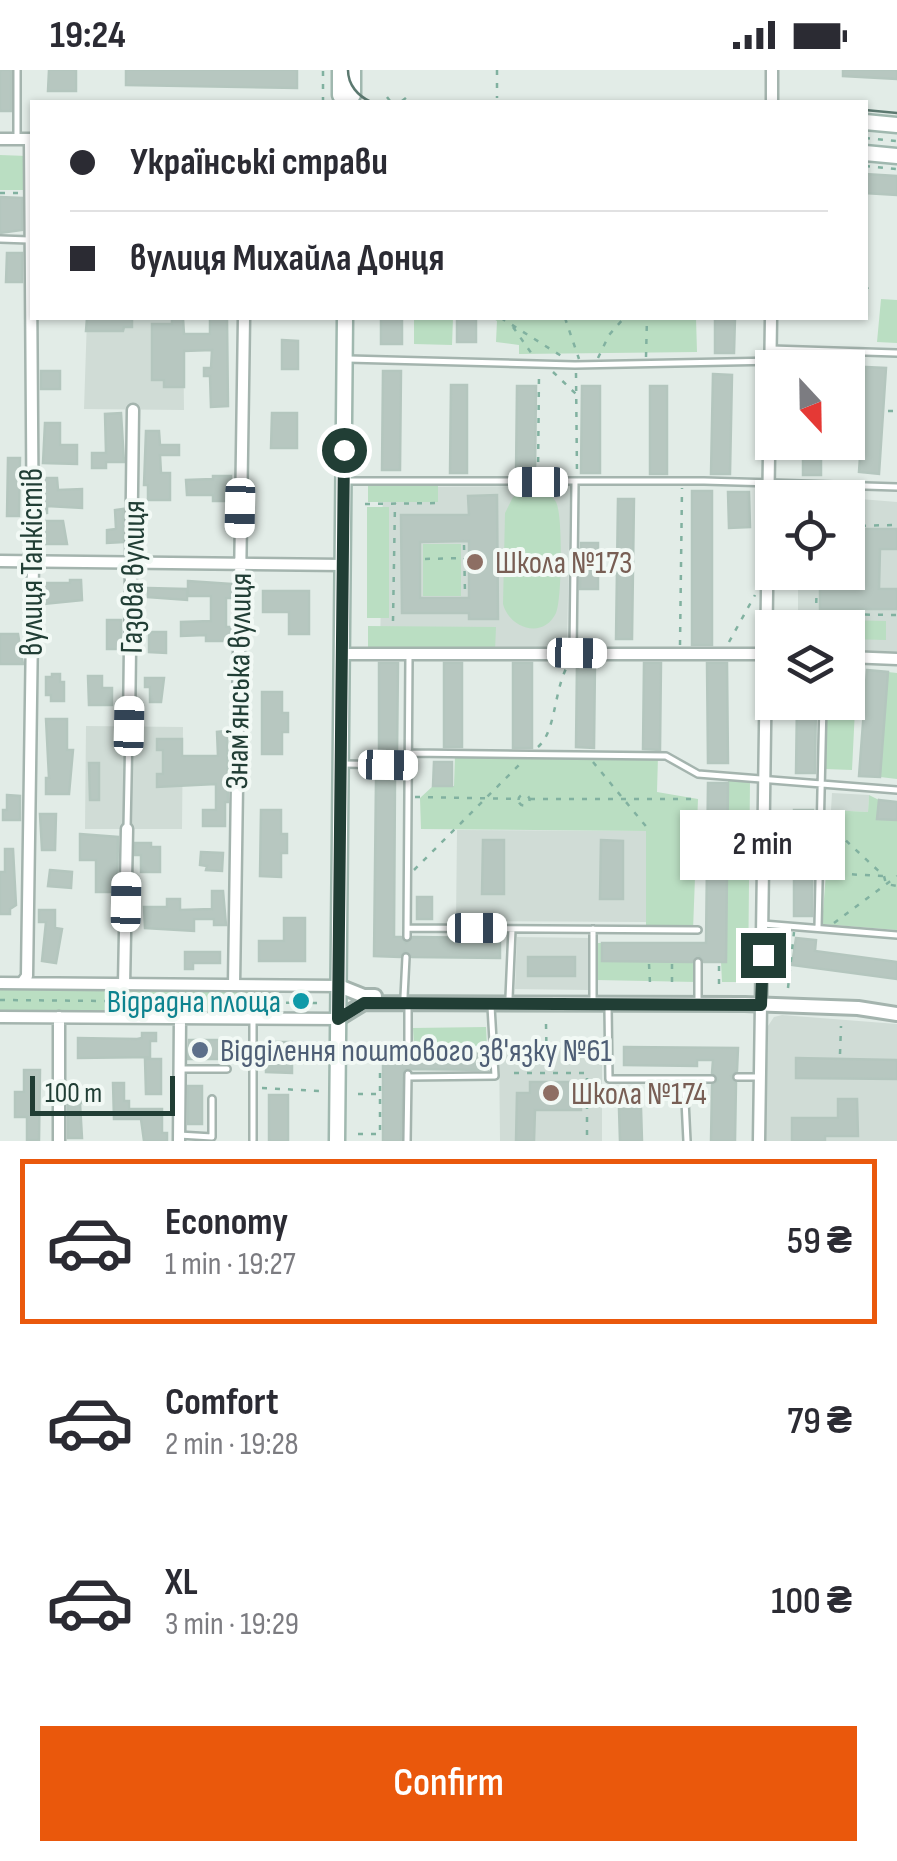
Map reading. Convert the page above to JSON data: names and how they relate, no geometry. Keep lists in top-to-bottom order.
{
  "streets": {
    "street": ["вулиця Танкістів", "Газова вулиця", "Знамʼянська вулиця"]
  },
  "places": [
    "Школа №173",
    "Відрадна площа",
    "Відділення поштового зв'язку №61",
    "Школа №174"
  ],
  "scale_bar": "100 m",
  "north": "bottom",
  "page": {
    "status": "19:24",
    "banner": ["Українські страви", "вулиця Михайла Донця"],
    "bubble": "2 min",
    "scale": "100 m",
    "list": [
      {
        "name": "Economy",
        "note": "1 min · 19:27",
        "value": "59 ₴"
      },
      {
        "name": "Comfort",
        "note": "2 min · 19:28",
        "value": "79 ₴"
      },
      {
        "name": "XL",
        "note": "3 min · 19:29",
        "value": "100 ₴"
      }
    ],
    "buttons": "Confirm"
  }
}
